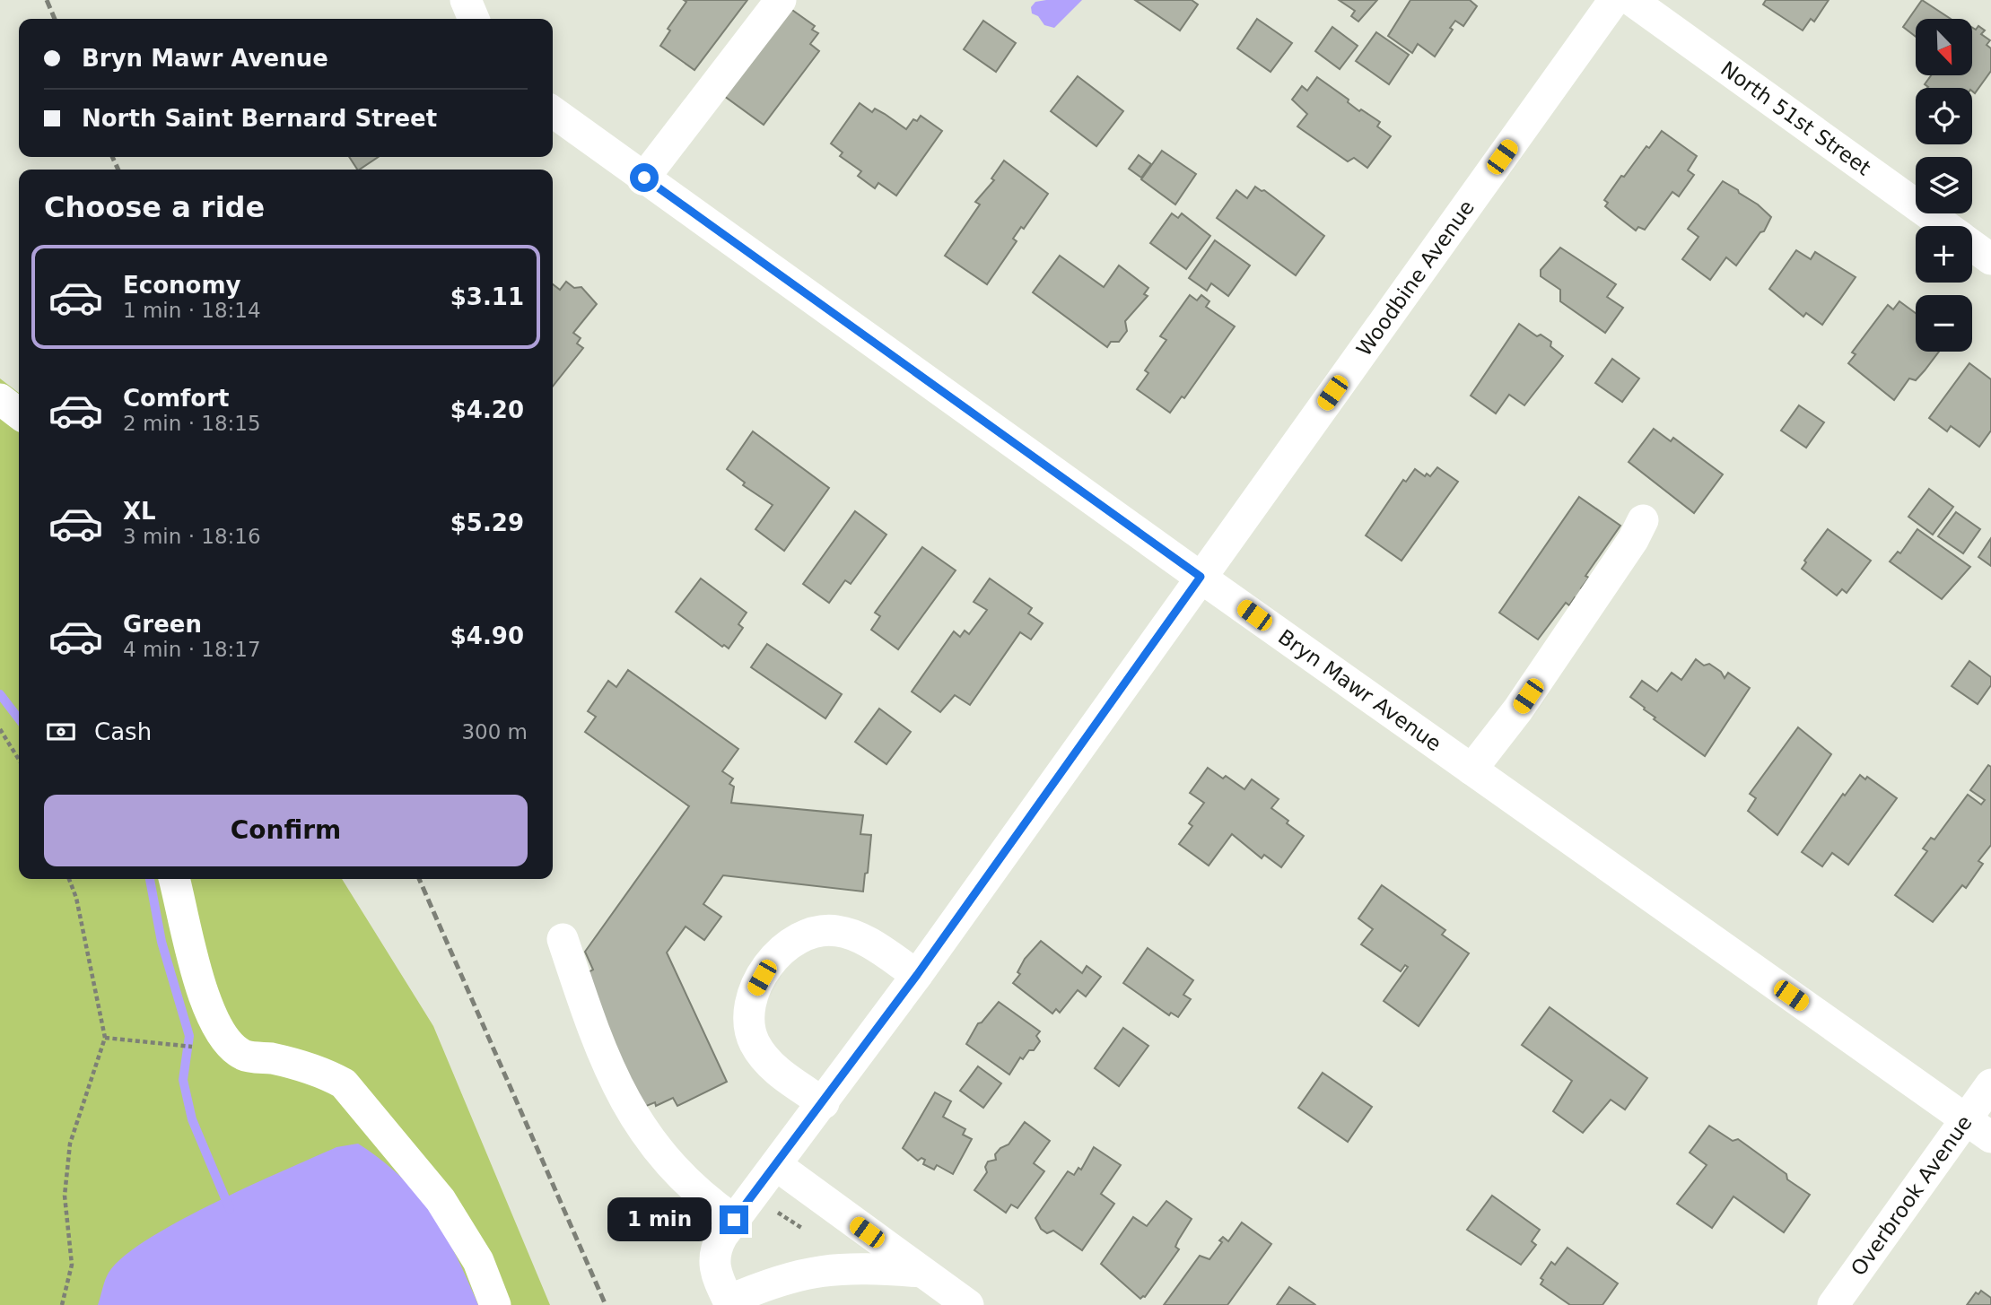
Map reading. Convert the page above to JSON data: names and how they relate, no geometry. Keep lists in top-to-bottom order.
{
  "streets": {
    "street": [
      "North 51st Street",
      "Woodbine Avenue",
      "Bryn Mawr Avenue",
      "Overbrook Avenue"
    ]
  },
  "crossings": [
    ["Woodbine Avenue", "Bryn Mawr Avenue"],
    ["Bryn Mawr Avenue", "Overbrook Avenue"]
  ],
  "north": "bottom right",
  "page": {
    "map_buttons": ["+", "−"],
    "banner": ["Bryn Mawr Avenue", "North Saint Bernard Street"],
    "heading": "Choose a ride",
    "list": [
      {
        "name": "Economy",
        "note": "1 min · 18:14",
        "value": "$3.11"
      },
      {
        "name": "Comfort",
        "note": "2 min · 18:15",
        "value": "$4.20"
      },
      {
        "name": "XL",
        "note": "3 min · 18:16",
        "value": "$5.29"
      },
      {
        "name": "Green",
        "note": "4 min · 18:17",
        "value": "$4.90"
      }
    ],
    "pay": ["Cash", "300 m"],
    "buttons": "Confirm",
    "bubble": "1 min"
  }
}
